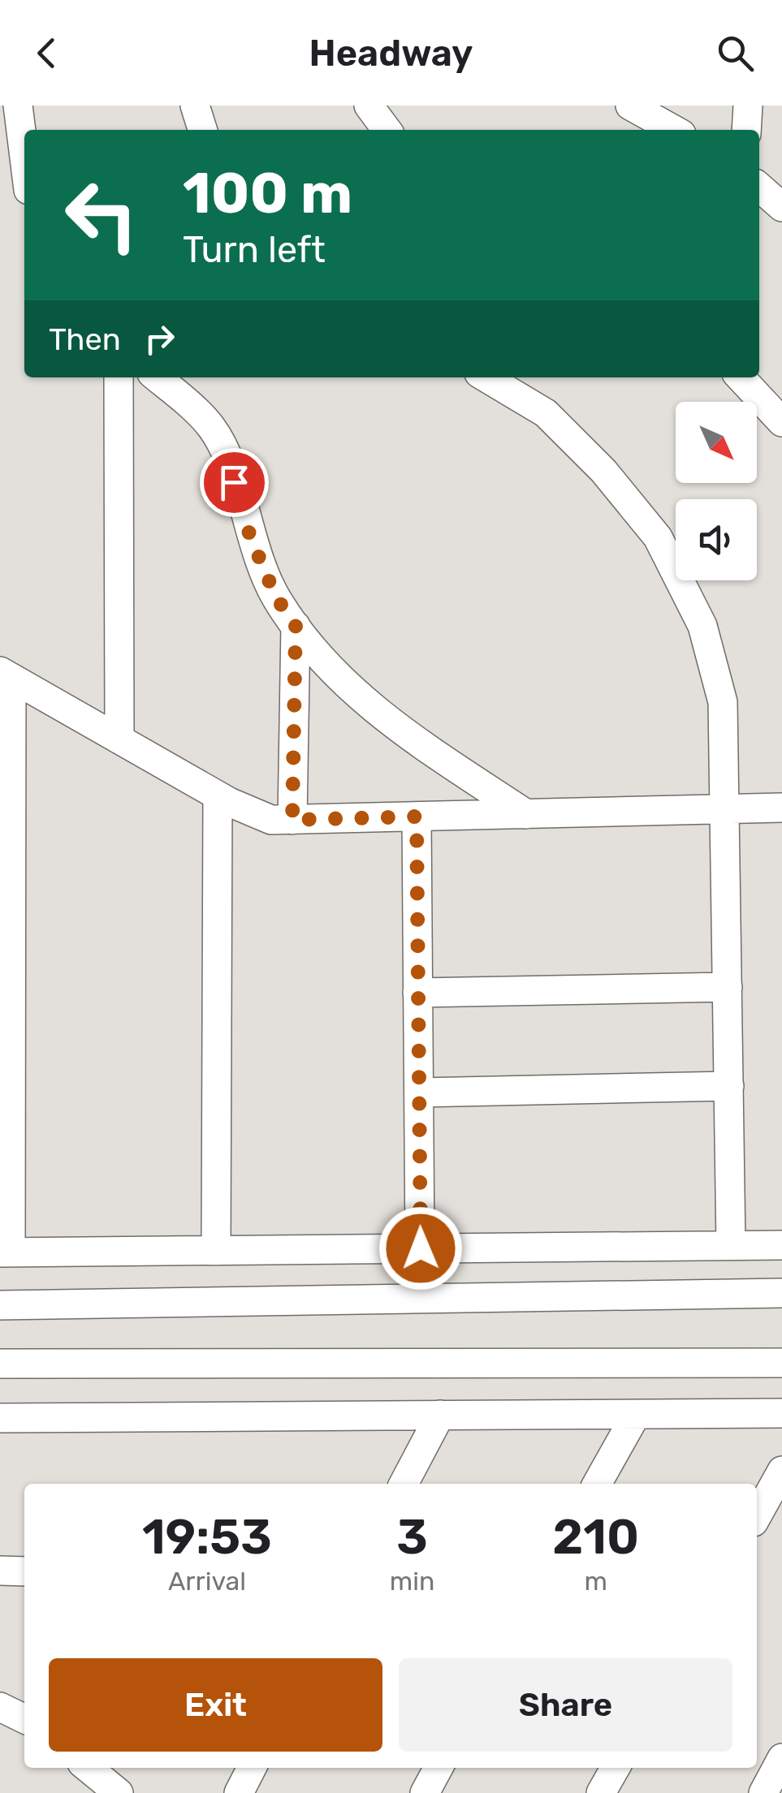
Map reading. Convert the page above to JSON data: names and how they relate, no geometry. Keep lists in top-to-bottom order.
{
  "north": "bottom right",
  "page": {
    "header": "Headway",
    "turn": ["100 m", "Turn left"],
    "then": "Then",
    "eta": [
      "19:53",
      "Arrival",
      "3",
      "min",
      "210",
      "m"
    ],
    "buttons": ["Exit", "Share"]
  }
}
